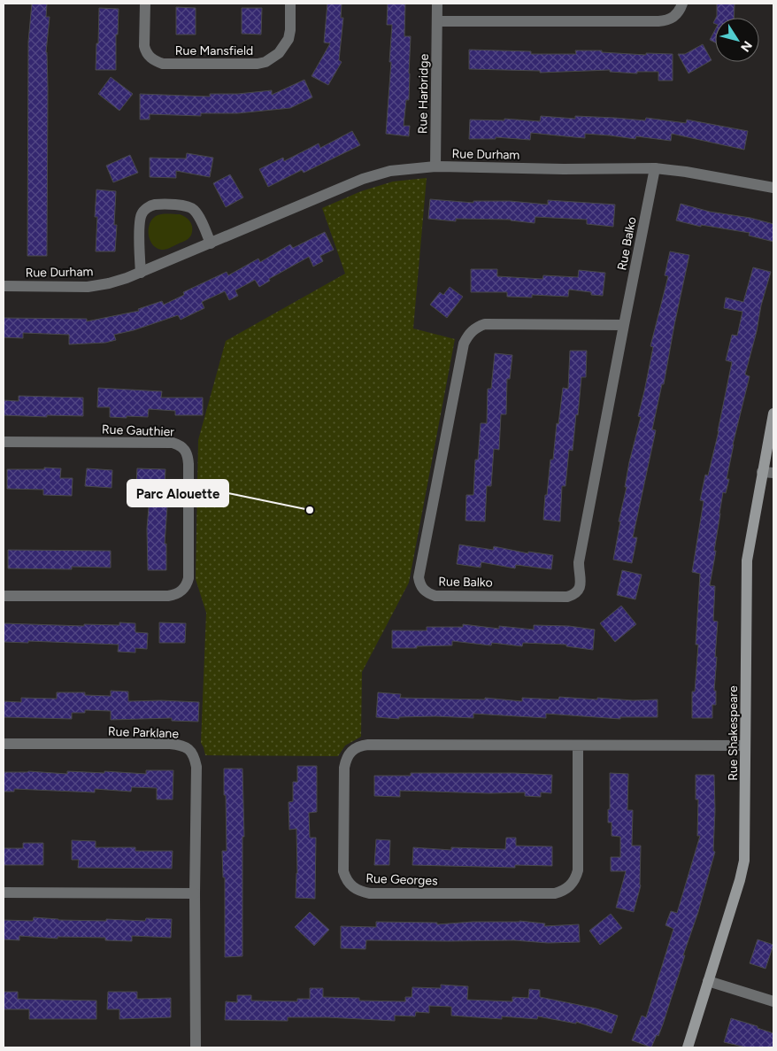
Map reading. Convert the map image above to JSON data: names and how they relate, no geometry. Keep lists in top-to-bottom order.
{
  "streets": {
    "street": [
      "Rue Mansfield",
      "Rue Harbridge",
      "Rue Durham",
      "Rue Balko",
      "Rue Gauthier",
      "Rue Parklane",
      "Rue Shakespeare",
      "Rue Georges"
    ]
  },
  "crossings": [
    ["Rue Harbridge", "Rue Durham"],
    ["Rue Durham", "Rue Balko"],
    ["Rue Shakespeare", "Rue Georges"]
  ],
  "places": ["Parc Alouette"],
  "north": "bottom right"
}
